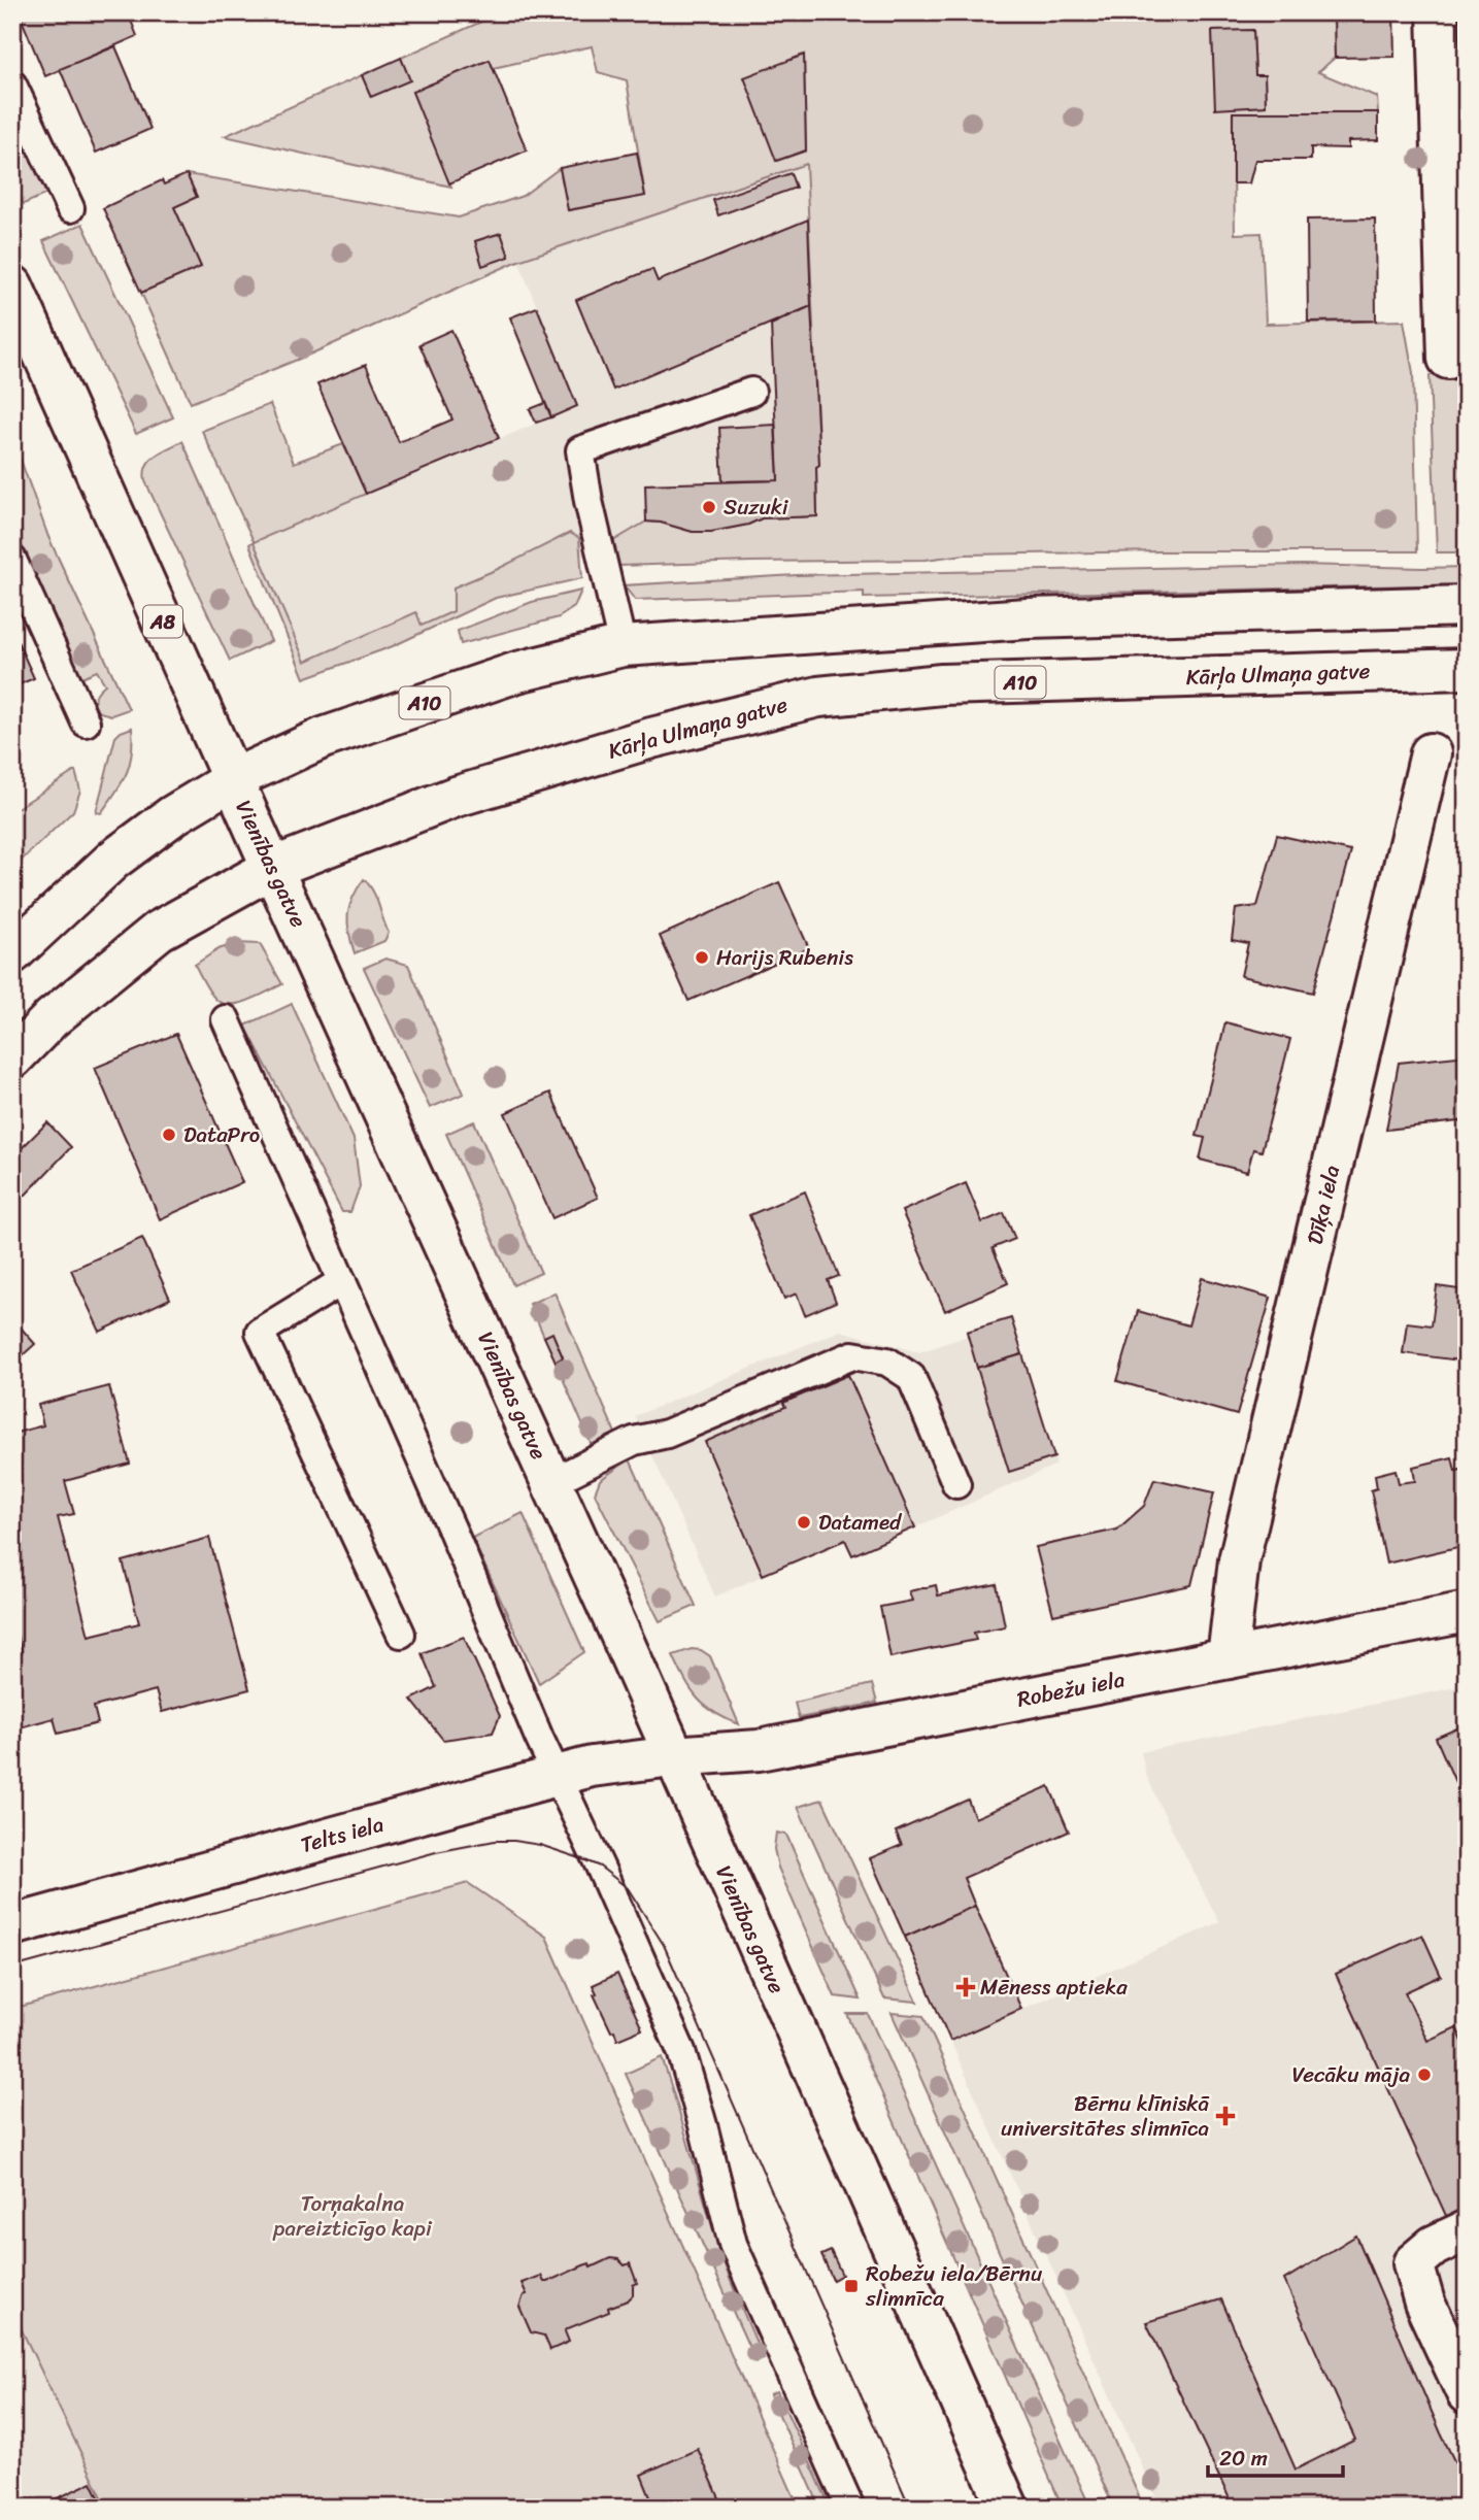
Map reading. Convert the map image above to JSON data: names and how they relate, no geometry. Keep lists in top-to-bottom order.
{
  "streets": {
    "main road": [
      "A8",
      "Kārļa Ulmaņa gatve",
      "A10",
      "Vienības gatve",
      "Dīķa iela",
      "Robežu iela",
      "Telts iela"
    ]
  },
  "crossings": [
    ["Kārļa Ulmaņa gatve", "Vienības gatve"],
    ["A10", "Vienības gatve"],
    ["Vienības gatve", "Robežu iela"],
    ["Vienības gatve", "Telts iela"],
    ["Dīķa iela", "Robežu iela"],
    ["Robežu iela", "Telts iela"]
  ],
  "parks": ["Torņakalna pareizticīgo kapi"],
  "places": {
    "other": [
      "Suzuki",
      "Harijs Rubenis",
      "DataPro",
      "Datamed",
      "Vecāku māja"
    ],
    "health": ["Mēness aptieka", "Bērnu klīniskā universitātes slimnīca"],
    "transit": ["Robežu iela/Bērnu slimnīca"]
  },
  "scale_bar": "20 m"
}
